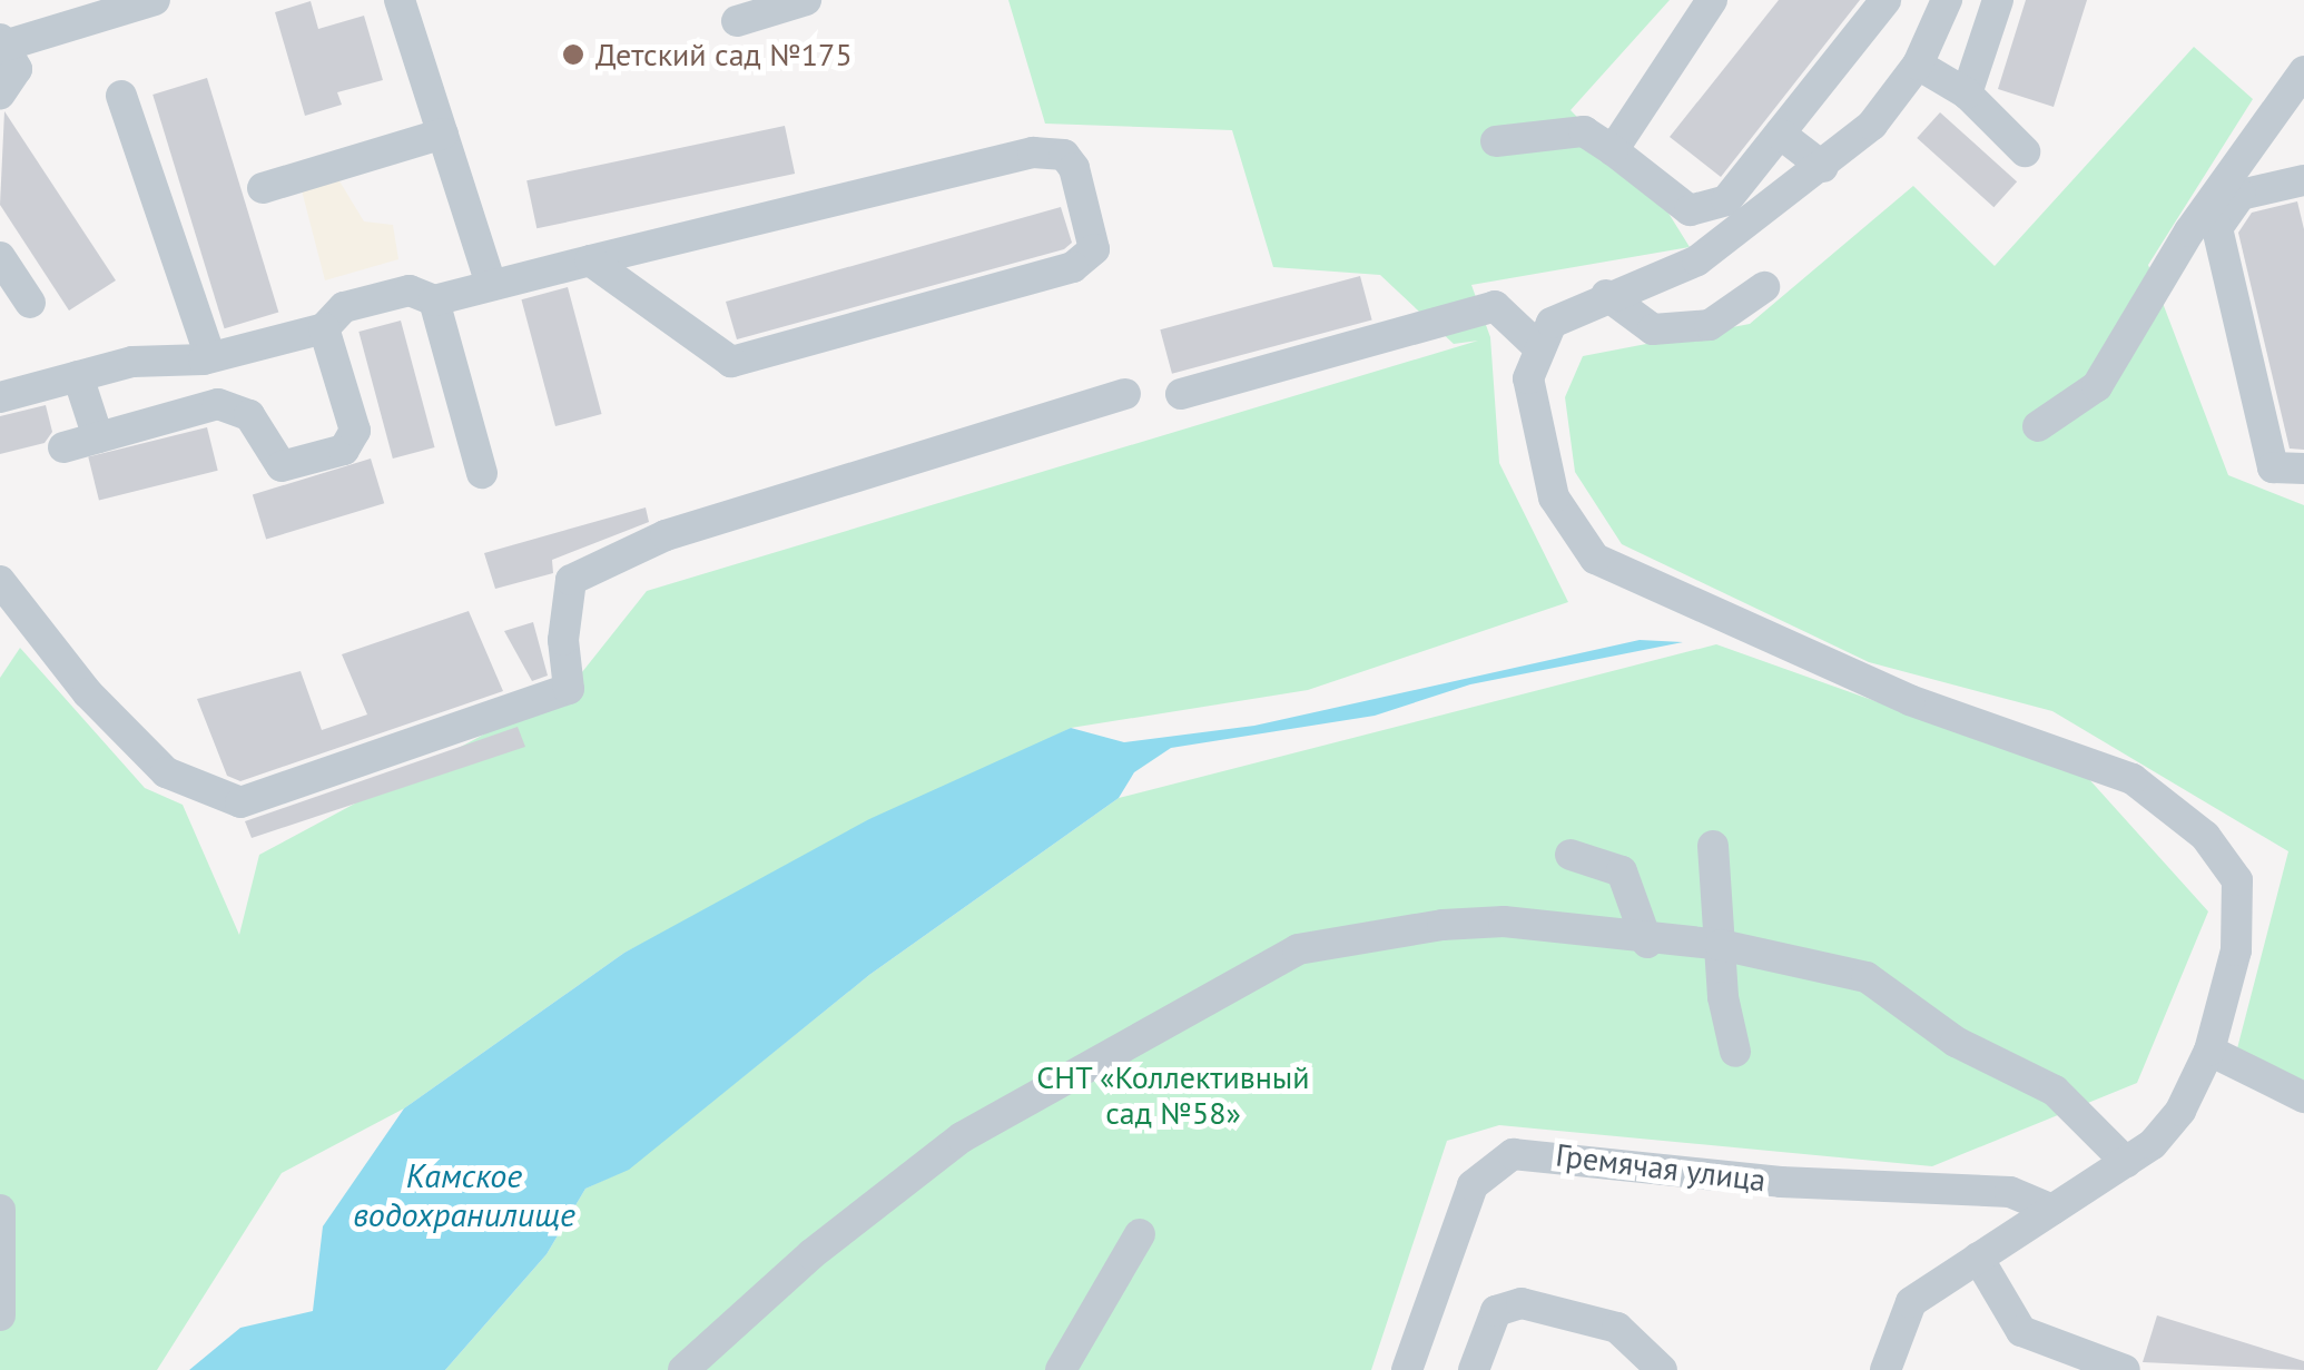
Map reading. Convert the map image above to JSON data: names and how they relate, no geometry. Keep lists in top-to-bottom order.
{
  "streets": {
    "street": ["Гремячая улица"]
  },
  "water": ["Камское водохранилище"],
  "parks": ["СНТ «Коллективный сад №58»"],
  "places": ["Детский сад №175"]
}
